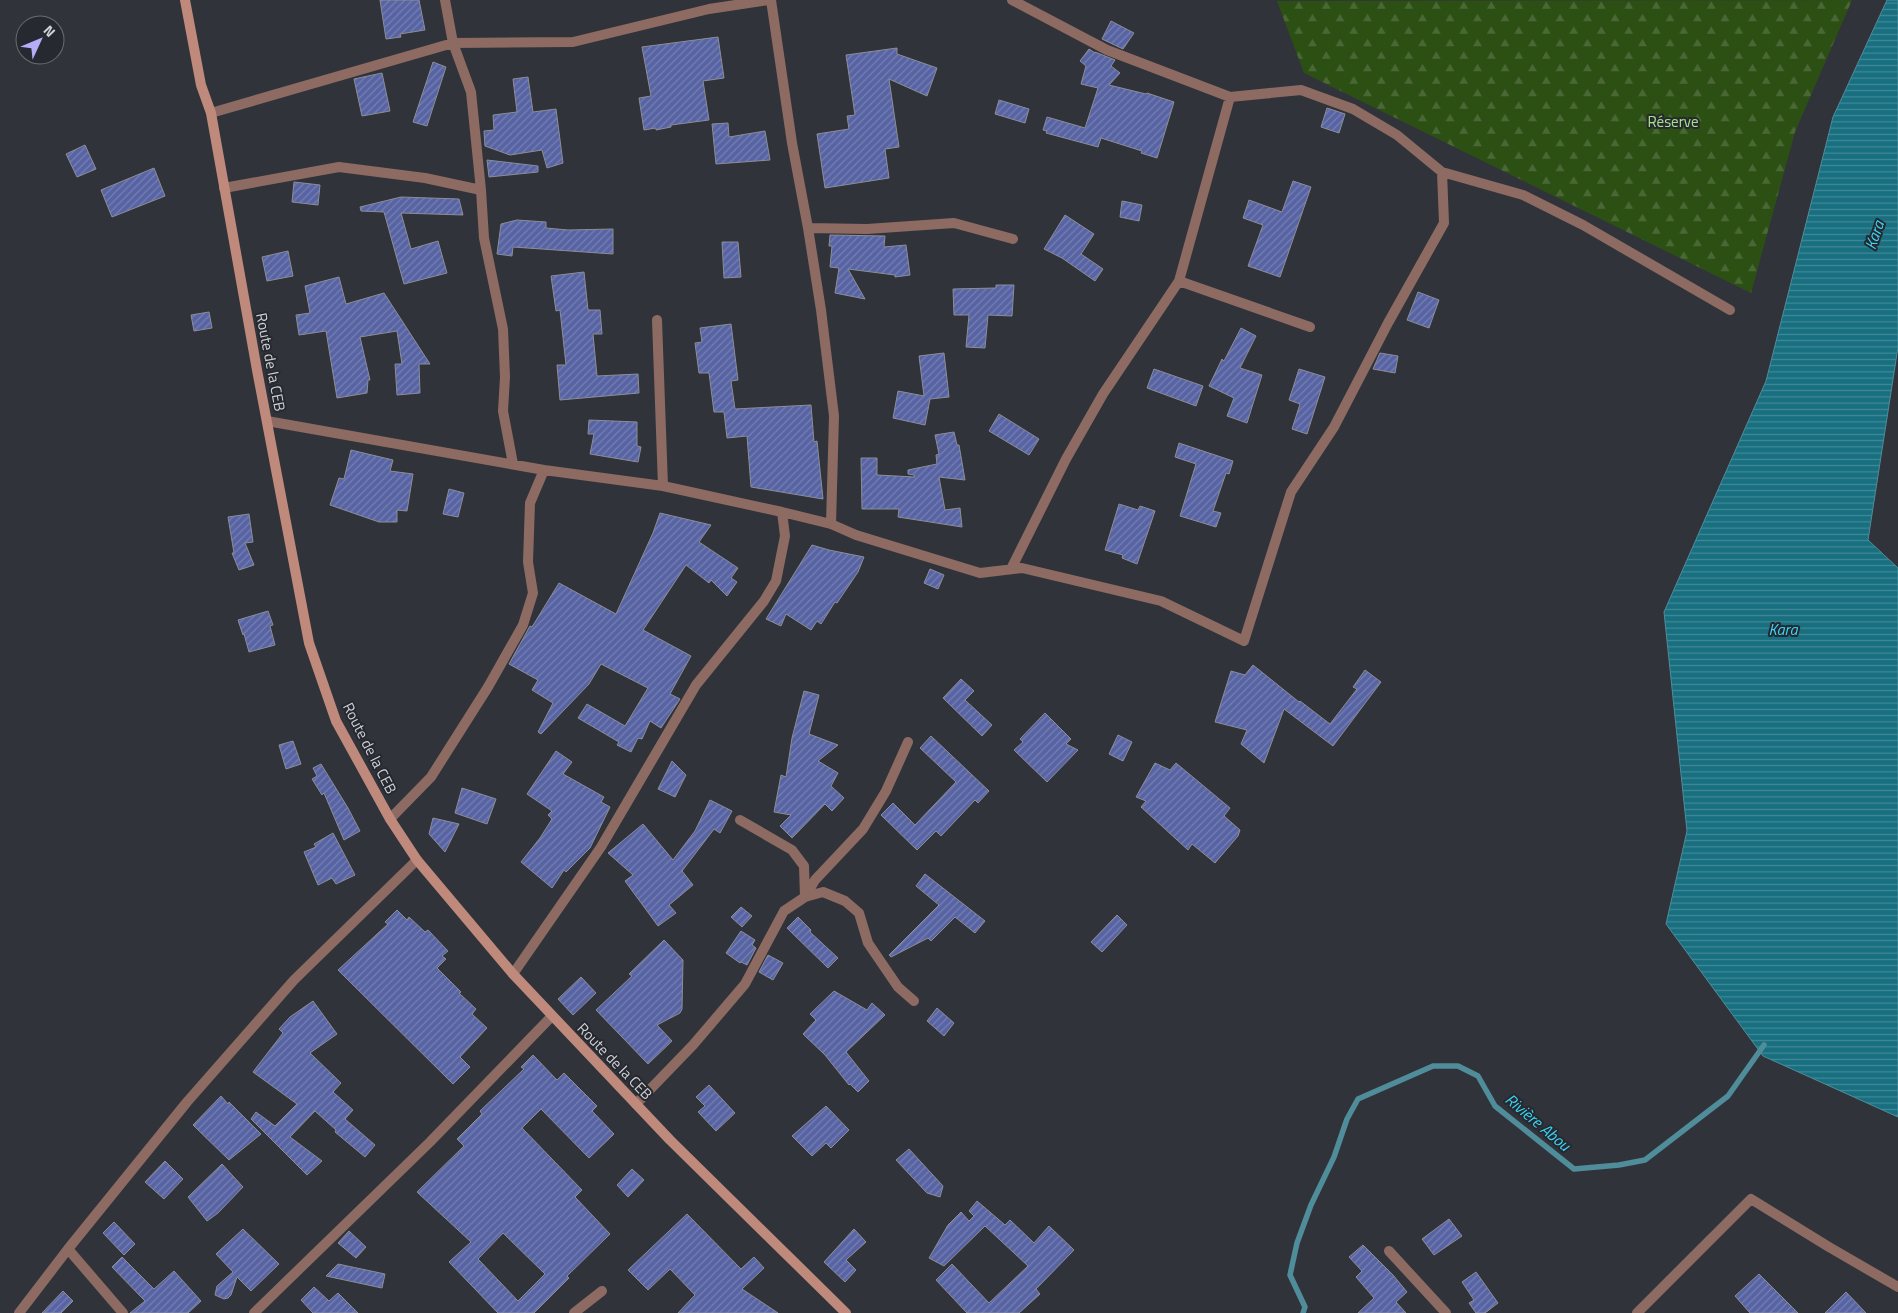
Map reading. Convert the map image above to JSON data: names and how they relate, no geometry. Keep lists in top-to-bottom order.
{
  "streets": {
    "main road": ["Route de la CEB"]
  },
  "water": ["Kara", "Rivière Abou"],
  "parks": ["Réserve"],
  "north": "top right"
}
